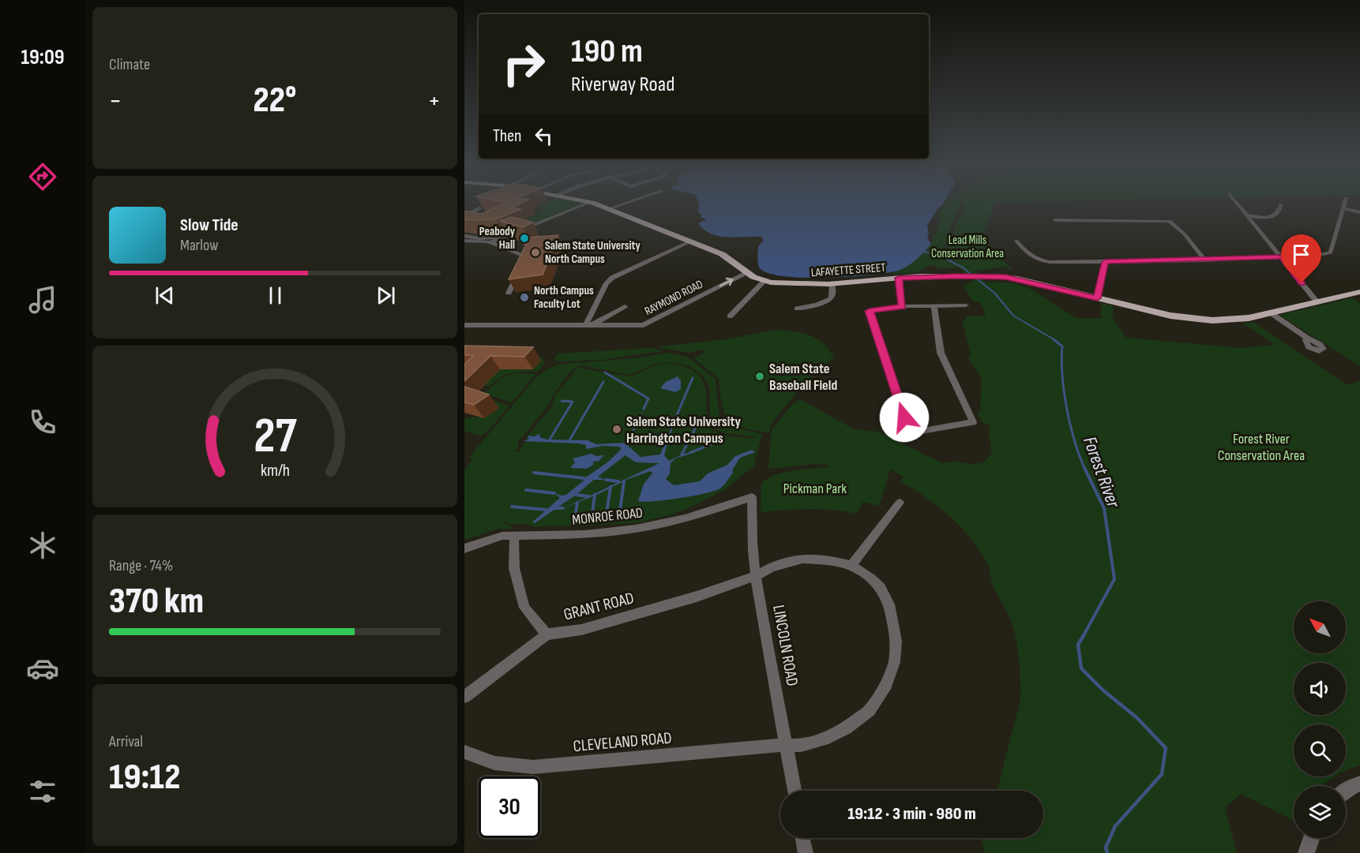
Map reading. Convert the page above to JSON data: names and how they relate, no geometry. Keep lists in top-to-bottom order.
{
  "streets": {
    "main road": ["LAFAYETTE STREET"],
    "street": [
      "RAYMOND ROAD",
      "MONROE ROAD",
      "GRANT ROAD",
      "LINCOLN ROAD",
      "CLEVELAND ROAD"
    ]
  },
  "crossings": [
    ["LAFAYETTE STREET", "RAYMOND ROAD"],
    ["MONROE ROAD", "LINCOLN ROAD"],
    ["GRANT ROAD", "LINCOLN ROAD"],
    ["GRANT ROAD", "CLEVELAND ROAD"],
    ["LINCOLN ROAD", "CLEVELAND ROAD"]
  ],
  "one_way": ["RAYMOND ROAD"],
  "water": ["Forest River"],
  "parks": ["Lead Mills Conservation Area", "Forest River Conservation Area", "Pickman Park"],
  "places": [
    "Peabody Hall",
    "Salem State University North Campus",
    "North Campus Faculty Lot",
    "Salem State Baseball Field",
    "Salem State University Harrington Campus"
  ],
  "north": "top left",
  "page": {
    "tabs": "19:09",
    "tile": [
      "Climate",
      ["Range · 74%", "370 km"],
      ["Arrival", "19:12"]
    ],
    "turn": ["190 m", "Riverway Road"],
    "heat": ["−", "22°", "+"],
    "then": "Then",
    "song": ["Slow Tide", "Marlow"],
    "limit": "30",
    "trip": "19:12 · 3 min · 980 m",
    "gauge": ["27", "km/h"]
  }
}
